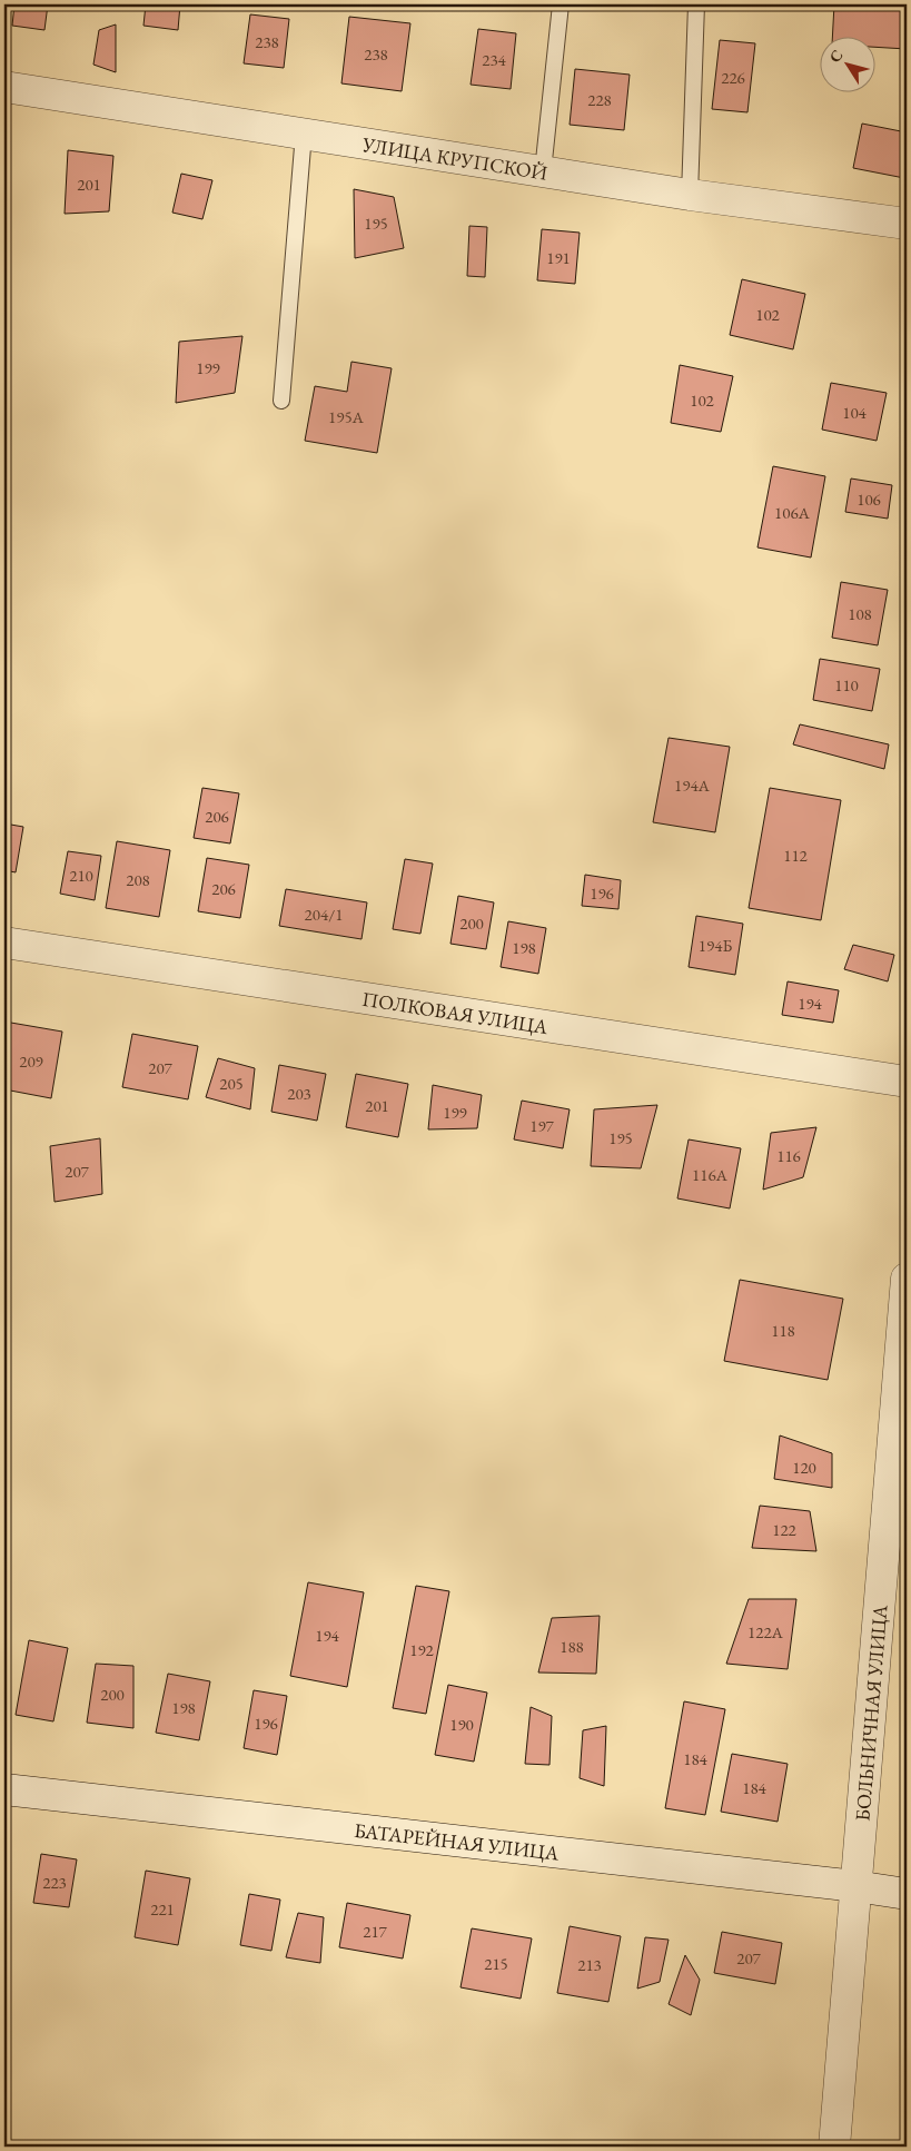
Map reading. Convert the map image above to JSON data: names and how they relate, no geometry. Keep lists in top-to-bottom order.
{
  "streets": {
    "street": [
      "УЛИЦА КРУПСКОЙ",
      "ПОЛКОВАЯ УЛИЦА",
      "БОЛЬНИЧНАЯ УЛИЦА",
      "БАТАРЕЙНАЯ УЛИЦА"
    ]
  },
  "crossings": [
    ["БОЛЬНИЧНАЯ УЛИЦА", "БАТАРЕЙНАЯ УЛИЦА"]
  ],
  "house_numbers": [
    "238",
    "238",
    "234",
    "226",
    "228",
    "201",
    "195",
    "191",
    "102",
    "199",
    "102",
    "104",
    "195А",
    "106",
    "106А",
    "108",
    "110",
    "194А",
    "206",
    "112",
    "210",
    "208",
    "206",
    "196",
    "204/1",
    "200",
    "194Б",
    "198",
    "194",
    "209",
    "207",
    "205",
    "203",
    "201",
    "199",
    "197",
    "195",
    "116",
    "207",
    "116А",
    "118",
    "120",
    "122",
    "122А",
    "194",
    "188",
    "192",
    "200",
    "198",
    "196",
    "190",
    "184",
    "184",
    "223",
    "221",
    "217",
    "207",
    "215",
    "213"
  ],
  "north": "top left"
}
